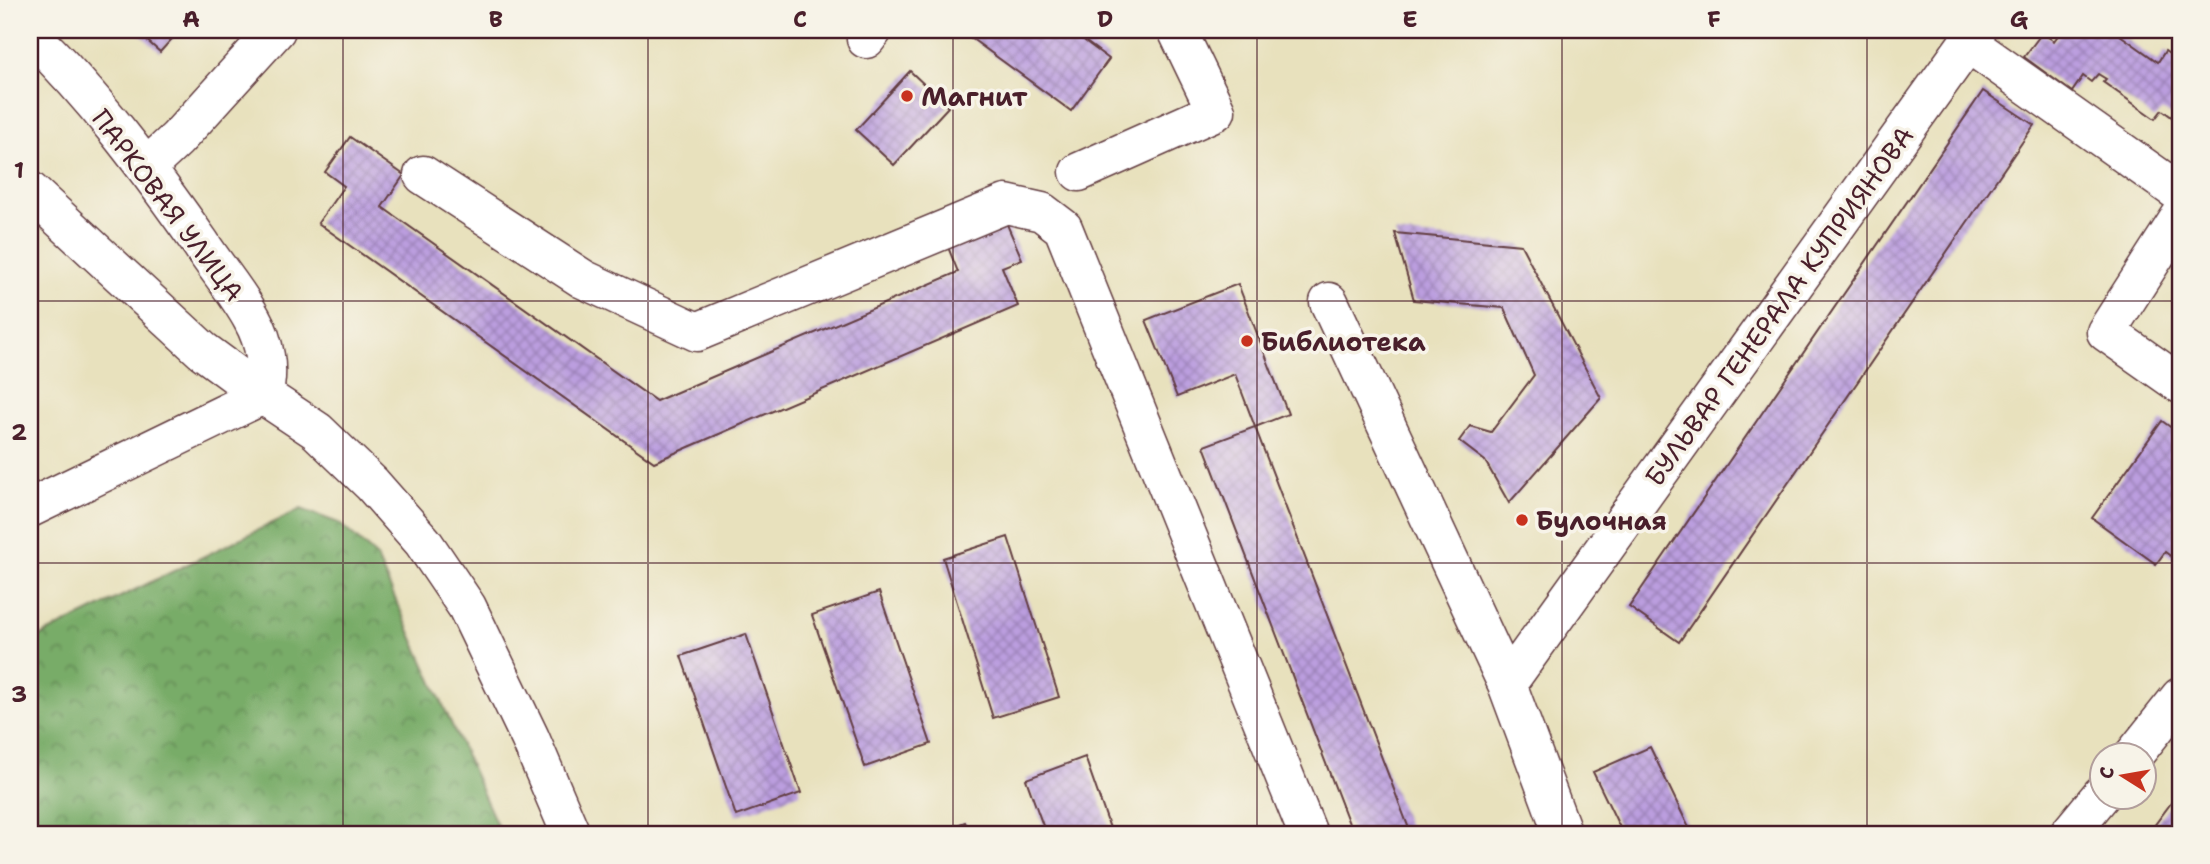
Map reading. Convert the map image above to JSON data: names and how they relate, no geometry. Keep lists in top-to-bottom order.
{
  "streets": {
    "street": ["ПАРКОВАЯ УЛИЦА", "БУЛЬВАР ГЕНЕРАЛА КУПРИЯНОВА"]
  },
  "places": ["Магнит", "Библиотека", "Булочная"],
  "north": "left",
  "grid": {
    "columns": [
      "A",
      "B",
      "C",
      "D",
      "E",
      "F",
      "G"
    ],
    "rows": ["1", "2", "3"]
  }
}
